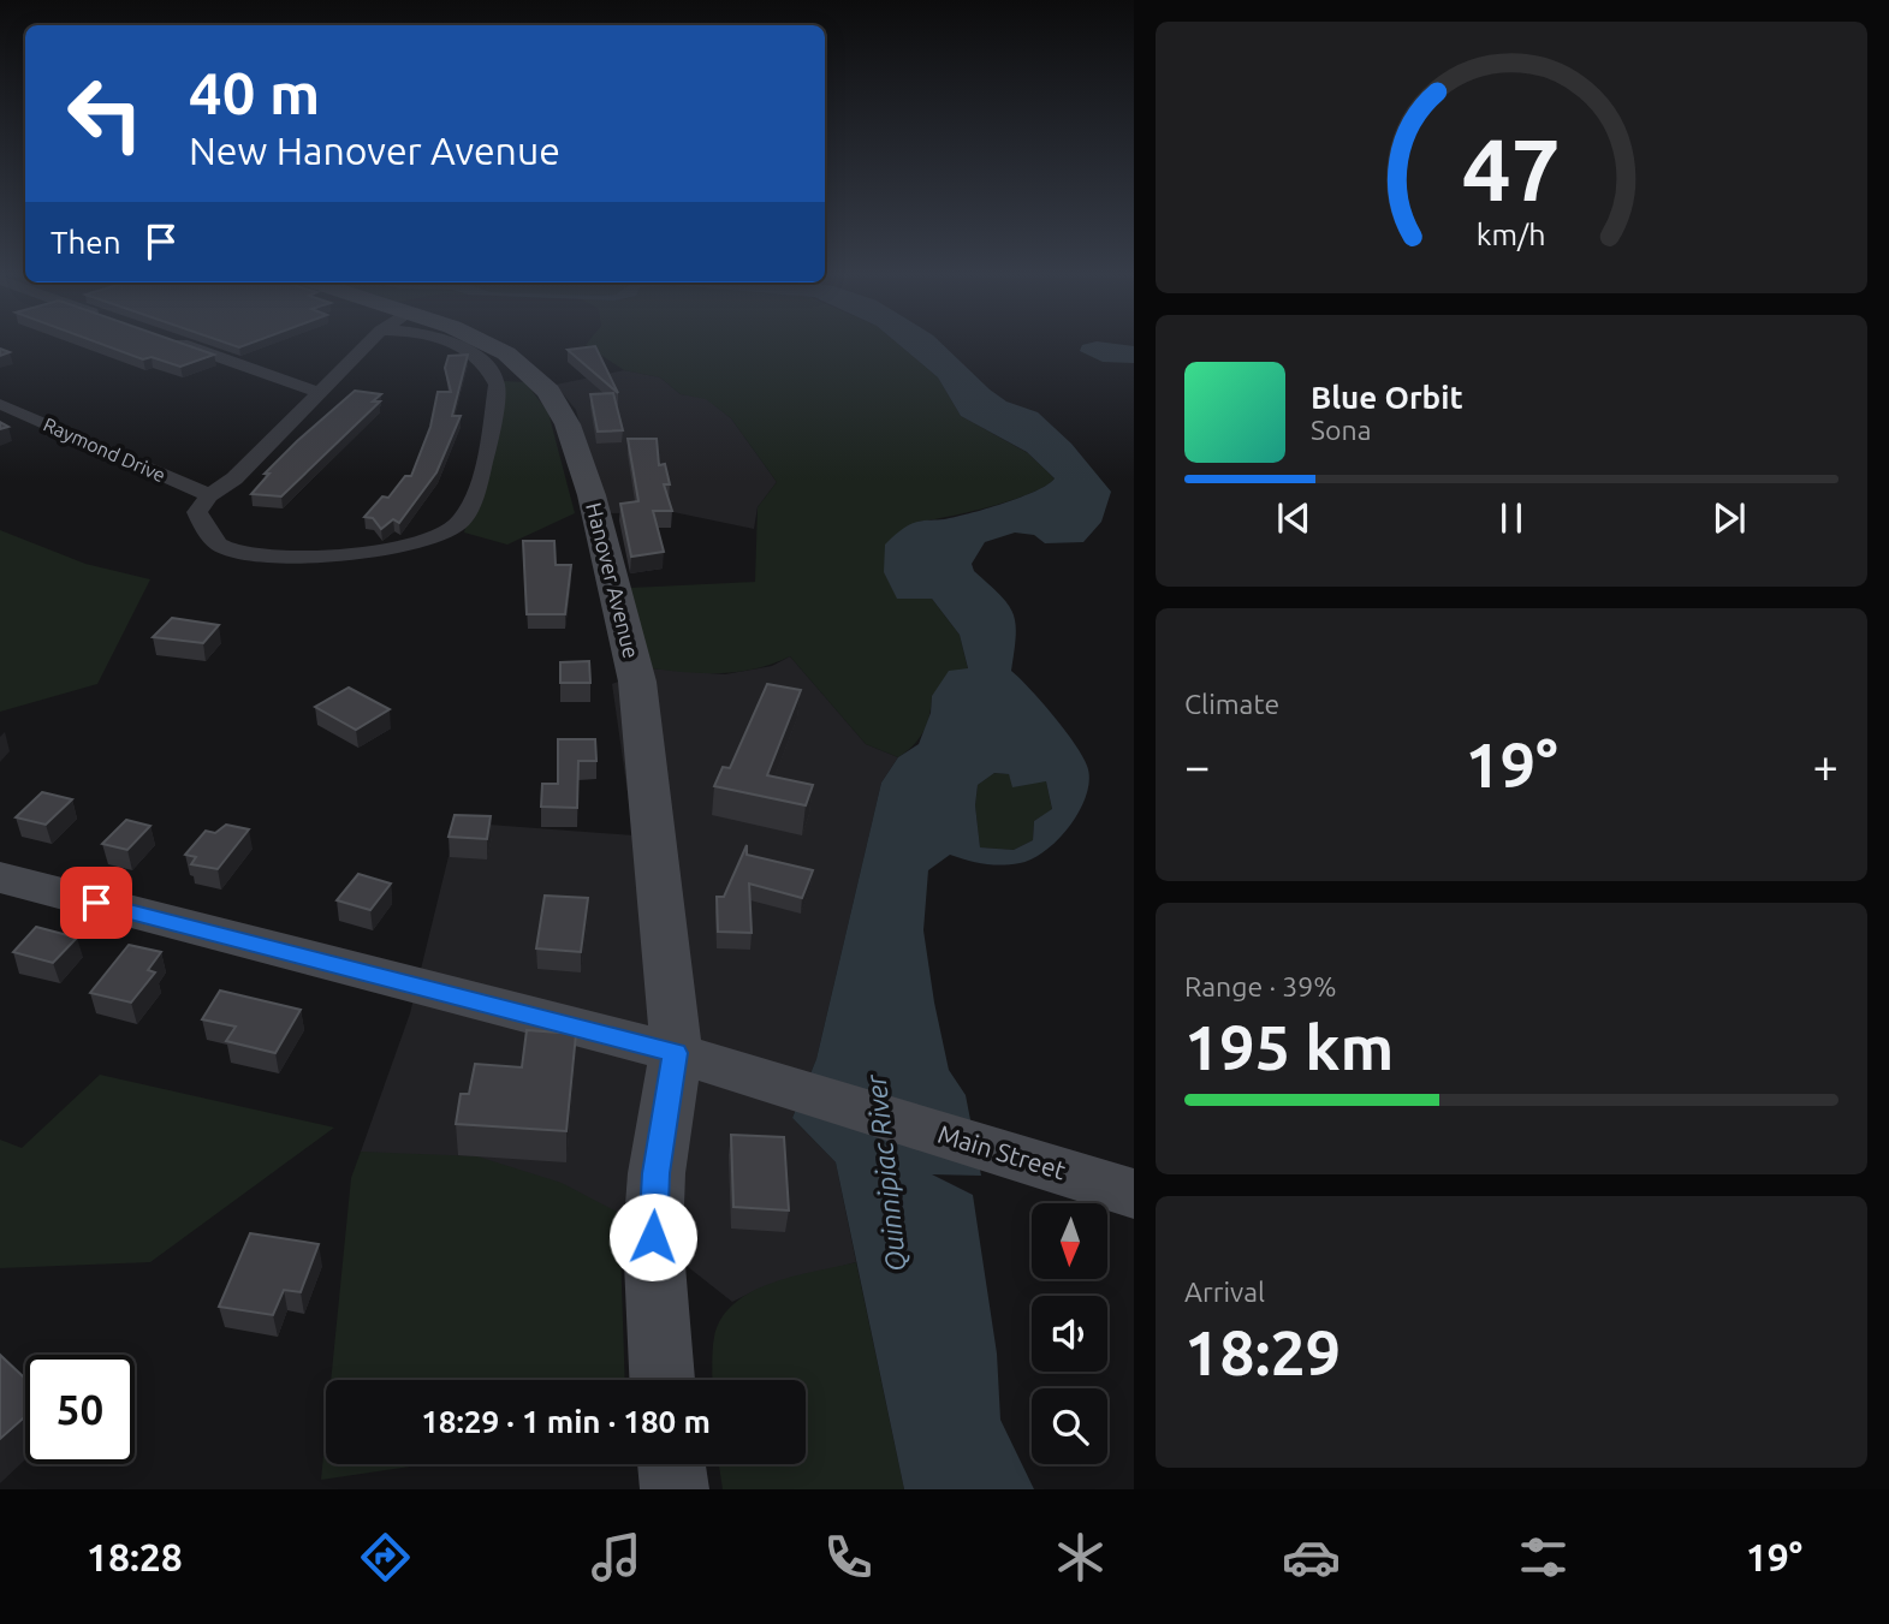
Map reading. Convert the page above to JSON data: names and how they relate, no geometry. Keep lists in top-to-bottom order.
{
  "streets": {
    "main road": ["Hanover Avenue", "Main Street"],
    "street": ["Raymond Drive"]
  },
  "crossings": [
    ["Hanover Avenue", "Main Street"]
  ],
  "water": ["Quinnipiac River"],
  "north": "bottom",
  "page": {
    "turn": ["40 m", "New Hanover Avenue"],
    "then": "Then",
    "song": ["Blue Orbit", "Sona"],
    "tile": [
      "Climate",
      ["Range · 39%", "195 km"],
      ["Arrival", "18:29"]
    ],
    "heat": ["−", "19°", "+"],
    "limit": "50",
    "trip": "18:29 · 1 min · 180 m",
    "tabs": ["18:28", "19°"],
    "gauge": ["47", "km/h"]
  }
}
